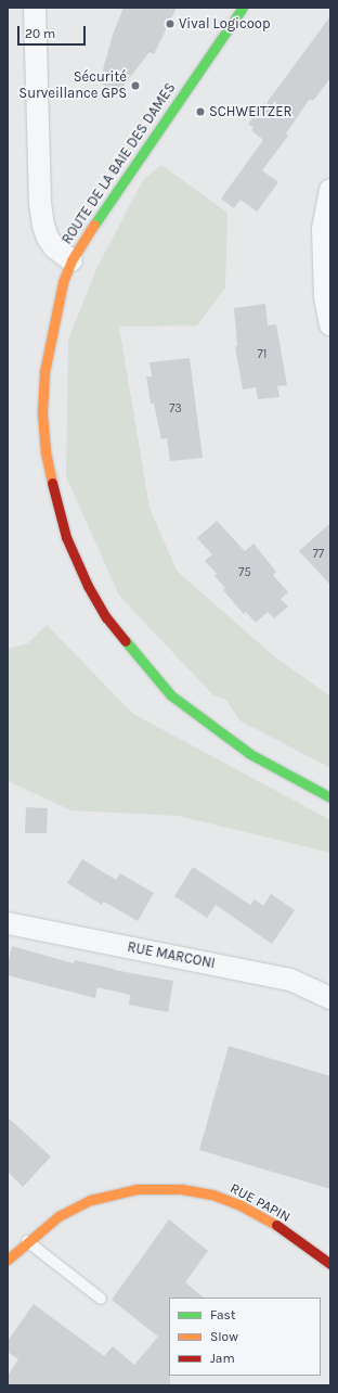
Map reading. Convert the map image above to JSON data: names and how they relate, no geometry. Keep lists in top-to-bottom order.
{
  "streets": {
    "main road": ["ROUTE DE LA BAIE DES DAMES", "RUE PAPIN"],
    "street": ["RUE MARCONI"]
  },
  "places": ["Vival Logicoop", "Sécurité Surveillance GPS", "SCHWEITZER"],
  "house_numbers": [
    "71",
    "73",
    "77",
    "75"
  ],
  "legend": ["Fast", "Slow", "Jam"],
  "scale_bar": "20 m"
}
